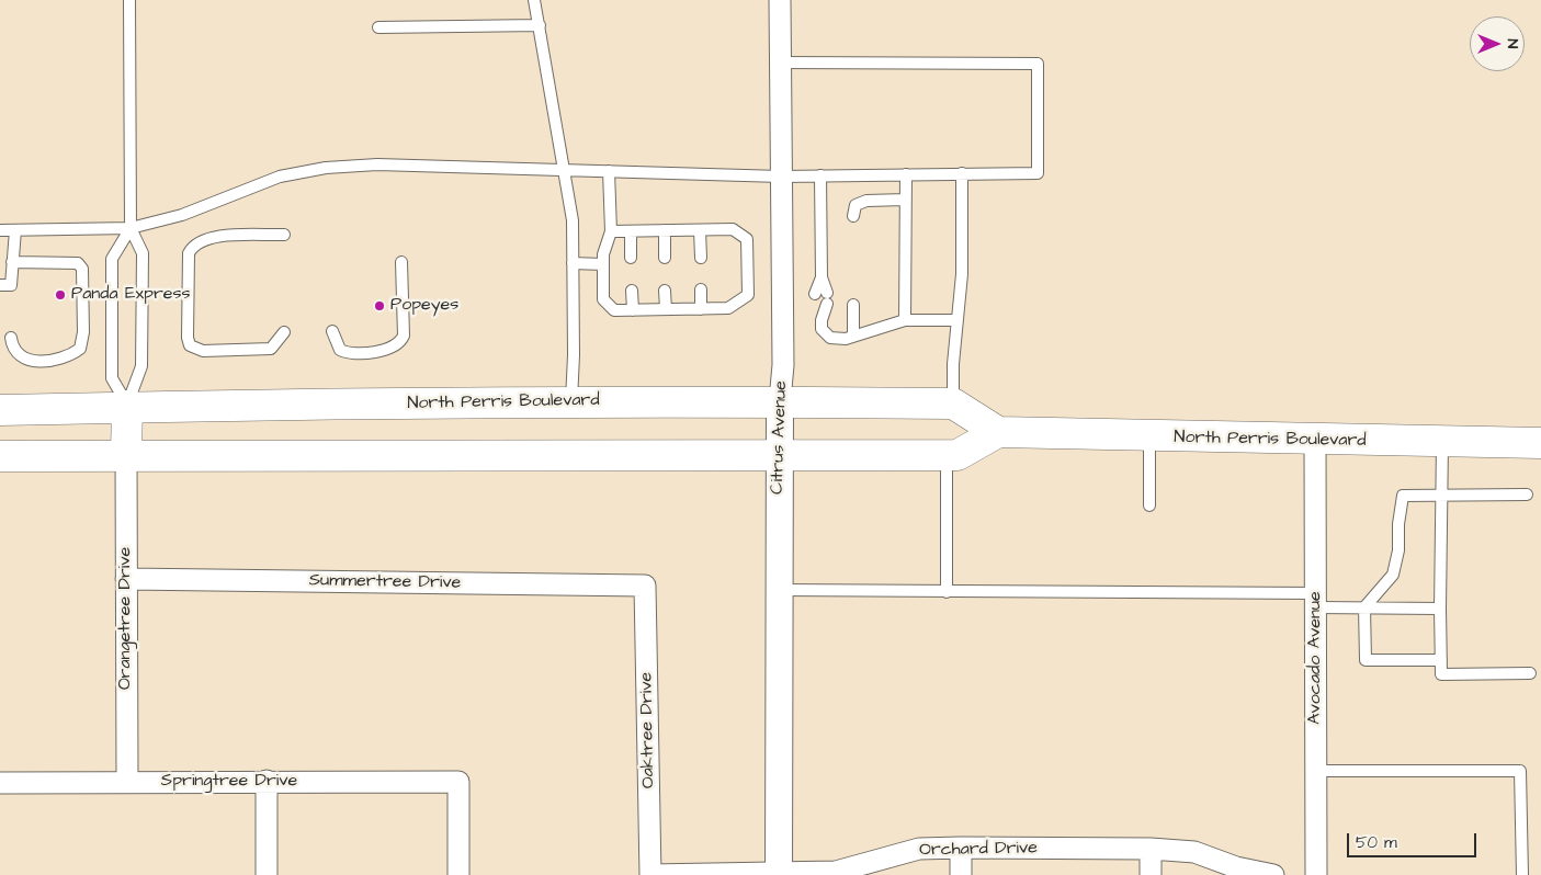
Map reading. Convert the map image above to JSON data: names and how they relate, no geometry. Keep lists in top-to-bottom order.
{
  "streets": {
    "main road": ["North Perris Boulevard"],
    "street": [
      "Citrus Avenue",
      "Summertree Drive",
      "Orangetree Drive",
      "Avocado Avenue",
      "Oaktree Drive",
      "Springtree Drive",
      "Orchard Drive"
    ]
  },
  "crossings": [
    ["North Perris Boulevard", "Citrus Avenue"],
    ["North Perris Boulevard", "Avocado Avenue"],
    ["Citrus Avenue", "Orchard Drive"],
    ["Summertree Drive", "Orangetree Drive"],
    ["Summertree Drive", "Oaktree Drive"],
    ["Orangetree Drive", "Springtree Drive"],
    ["Oaktree Drive", "Orchard Drive"]
  ],
  "places": ["Panda Express", "Popeyes"],
  "scale_bar": "50 m",
  "north": "right"
}
